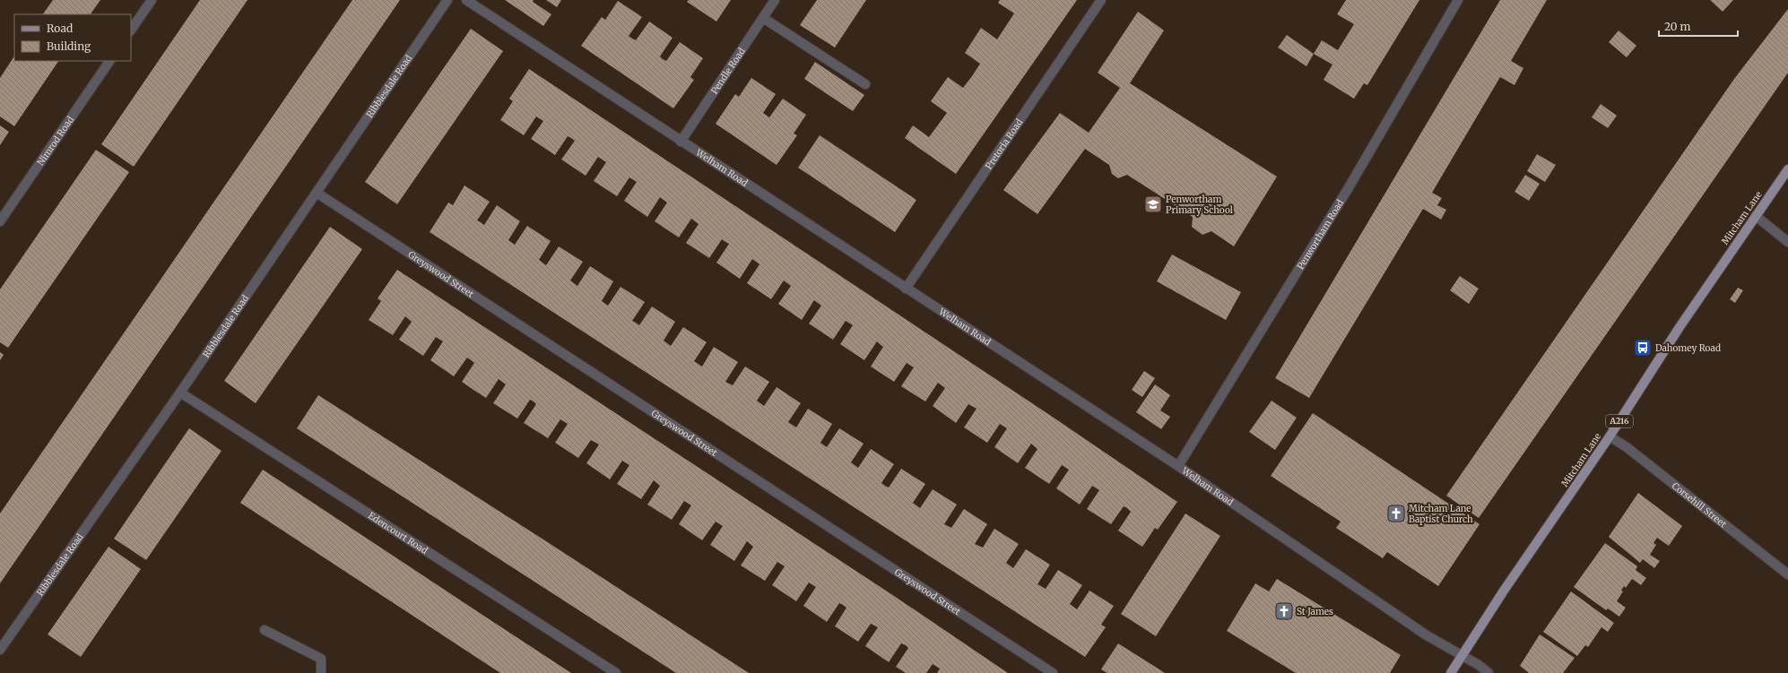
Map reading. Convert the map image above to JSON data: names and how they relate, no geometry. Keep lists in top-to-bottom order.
{
  "streets": {
    "main road": ["Mitcham Lane", "A216"],
    "street": [
      "Pendle Road",
      "Ribblesdale Road",
      "Nimrod Road",
      "Pretoria Road",
      "Welham Road",
      "Penwortham Road",
      "Greyswood Street",
      "Corsehill Street",
      "Edencourt Road"
    ]
  },
  "crossings": [
    ["Pendle Road", "Welham Road"],
    ["Ribblesdale Road", "Greyswood Street"],
    ["Ribblesdale Road", "Edencourt Road"],
    ["Pretoria Road", "Welham Road"],
    ["Welham Road", "Mitcham Lane"],
    ["Welham Road", "Penwortham Road"],
    ["Mitcham Lane", "Corsehill Street"]
  ],
  "places": {
    "school or university": ["Penwortham Primary School"],
    "bus stop": ["Dahomey Road"],
    "church": ["Mitcham Lane Baptist Church", "St James"]
  },
  "legend": ["Road", "Building"],
  "scale_bar": "20 m"
}
